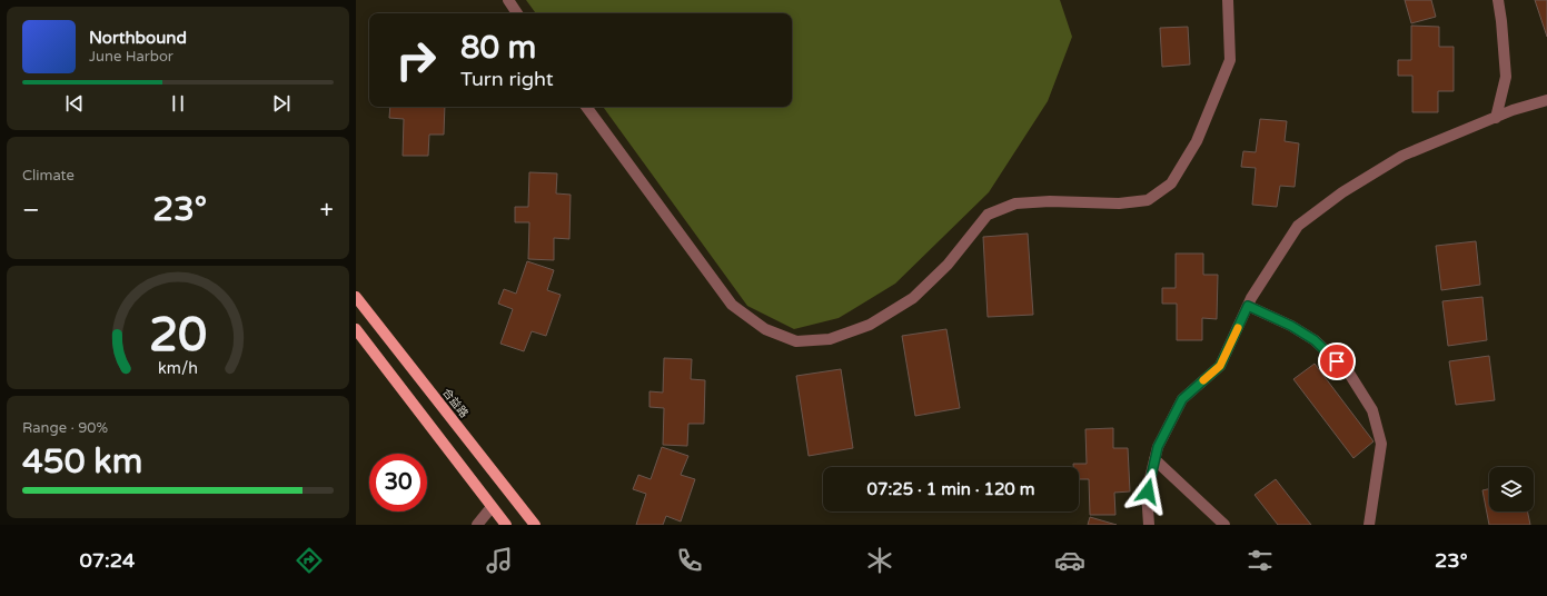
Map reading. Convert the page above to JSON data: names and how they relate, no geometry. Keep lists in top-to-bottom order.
{
  "streets": {
    "main road": ["合益路"]
  },
  "page": {
    "turn": ["80 m", "Turn right"],
    "song": ["Northbound", "June Harbor"],
    "tile": [
      "Climate",
      ["Range · 90%", "450 km"]
    ],
    "heat": ["−", "23°", "+"],
    "limit": "30",
    "trip": "07:25 · 1 min · 120 m",
    "tabs": ["07:24", "23°"],
    "gauge": ["20", "km/h"]
  }
}
